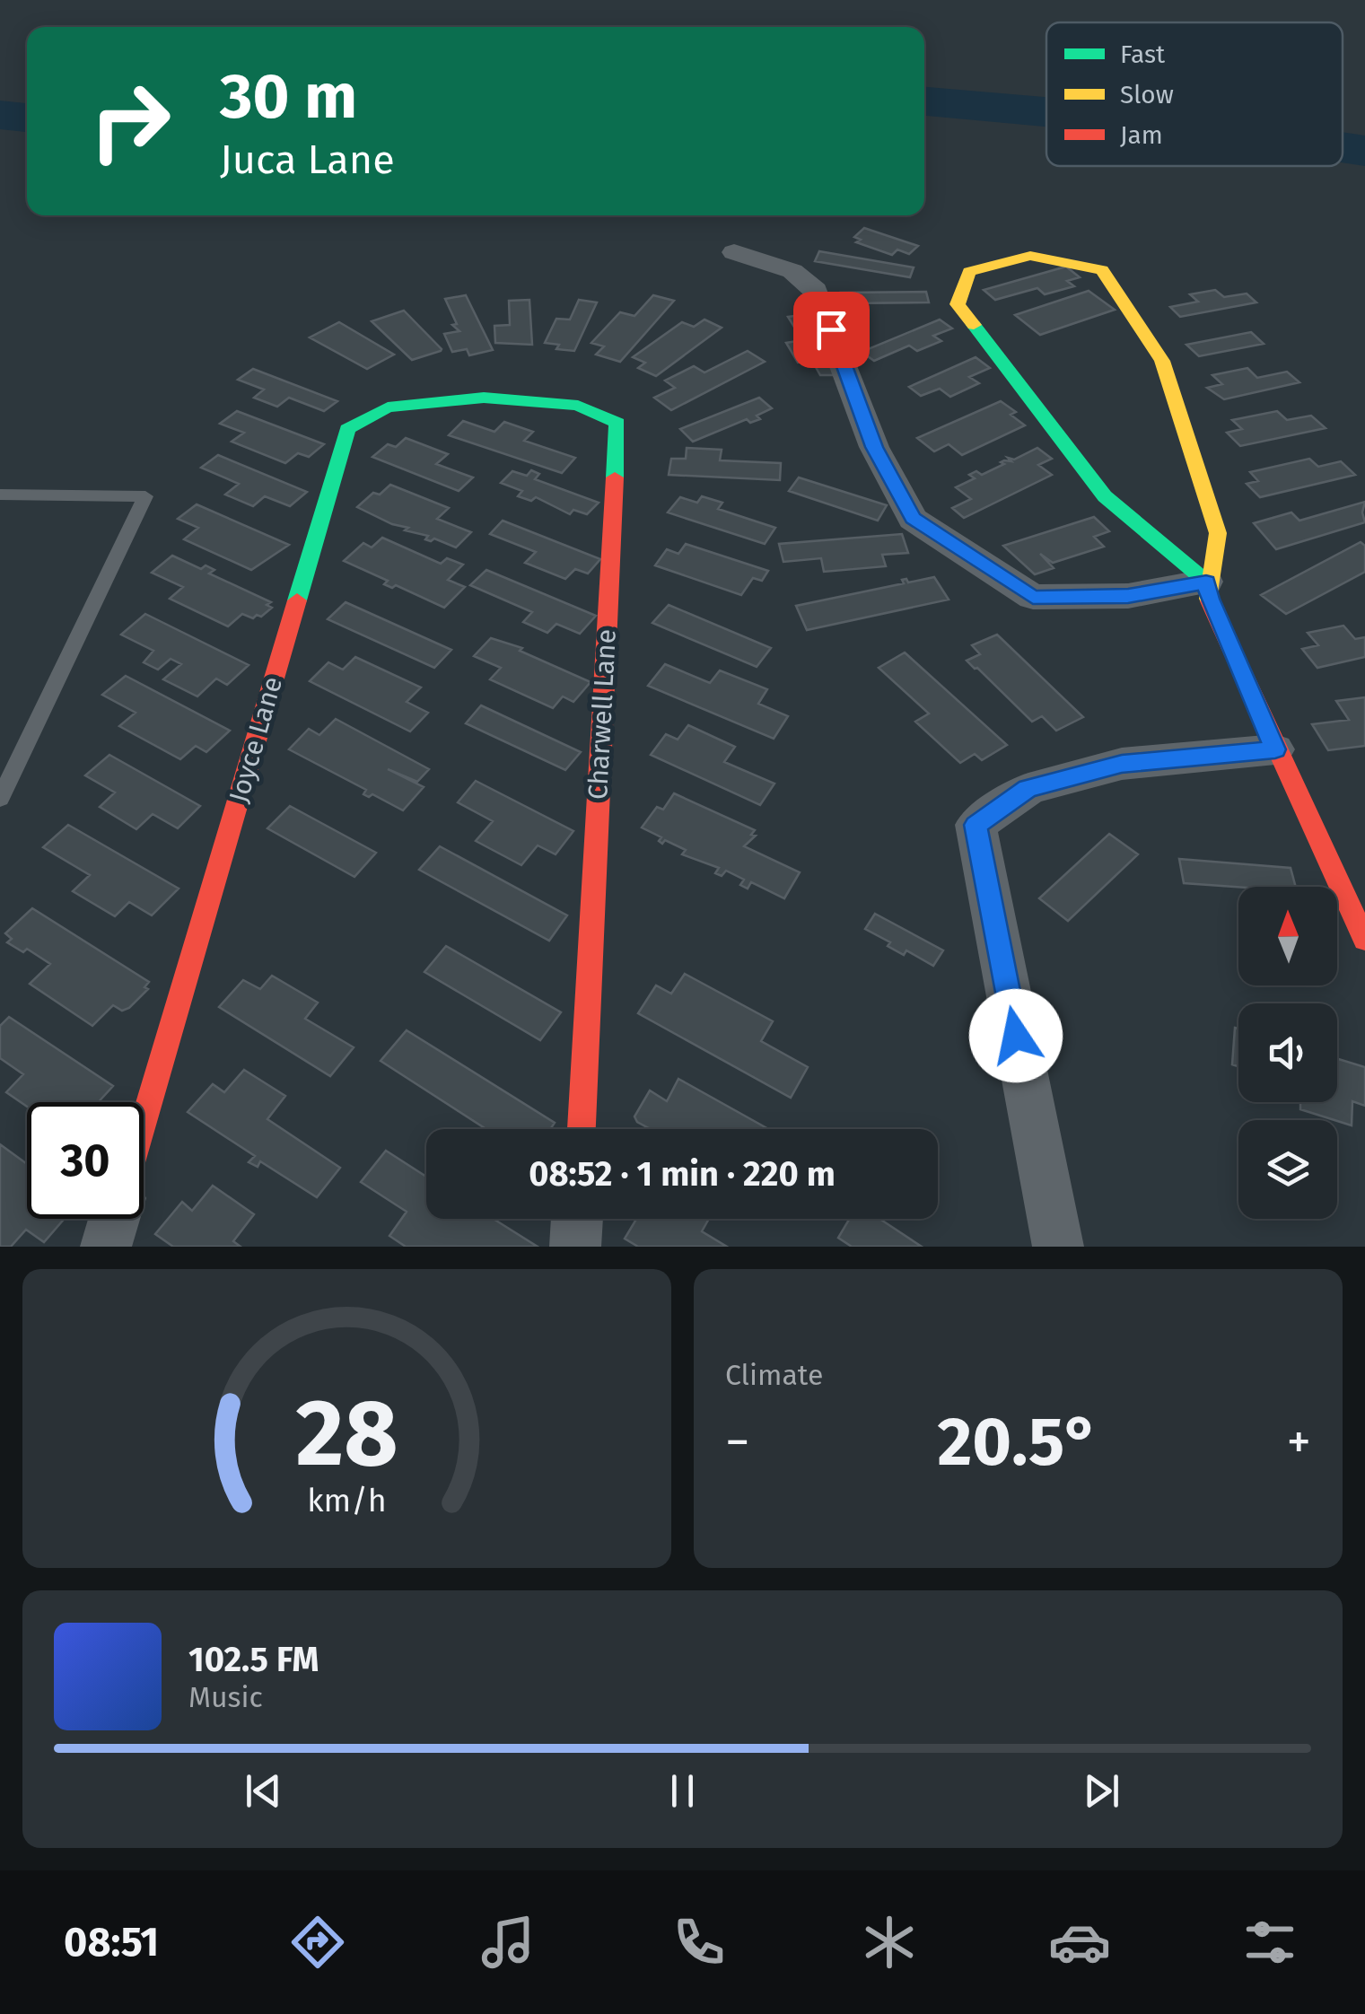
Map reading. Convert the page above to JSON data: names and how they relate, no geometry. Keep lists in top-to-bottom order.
{
  "streets": {
    "street": ["Charwell Lane", "Joyce Lane"]
  },
  "crossings": [
    ["Charwell Lane", "Joyce Lane"]
  ],
  "legend": ["Fast", "Slow", "Jam"],
  "north": "top",
  "page": {
    "turn": ["30 m", "Juca Lane"],
    "limit": "30",
    "trip": "08:52 · 1 min · 220 m",
    "tile": "Climate",
    "heat": ["−", "20.5°", "+"],
    "song": ["102.5 FM", "Music"],
    "tabs": "08:51",
    "gauge": ["28", "km/h"]
  }
}
